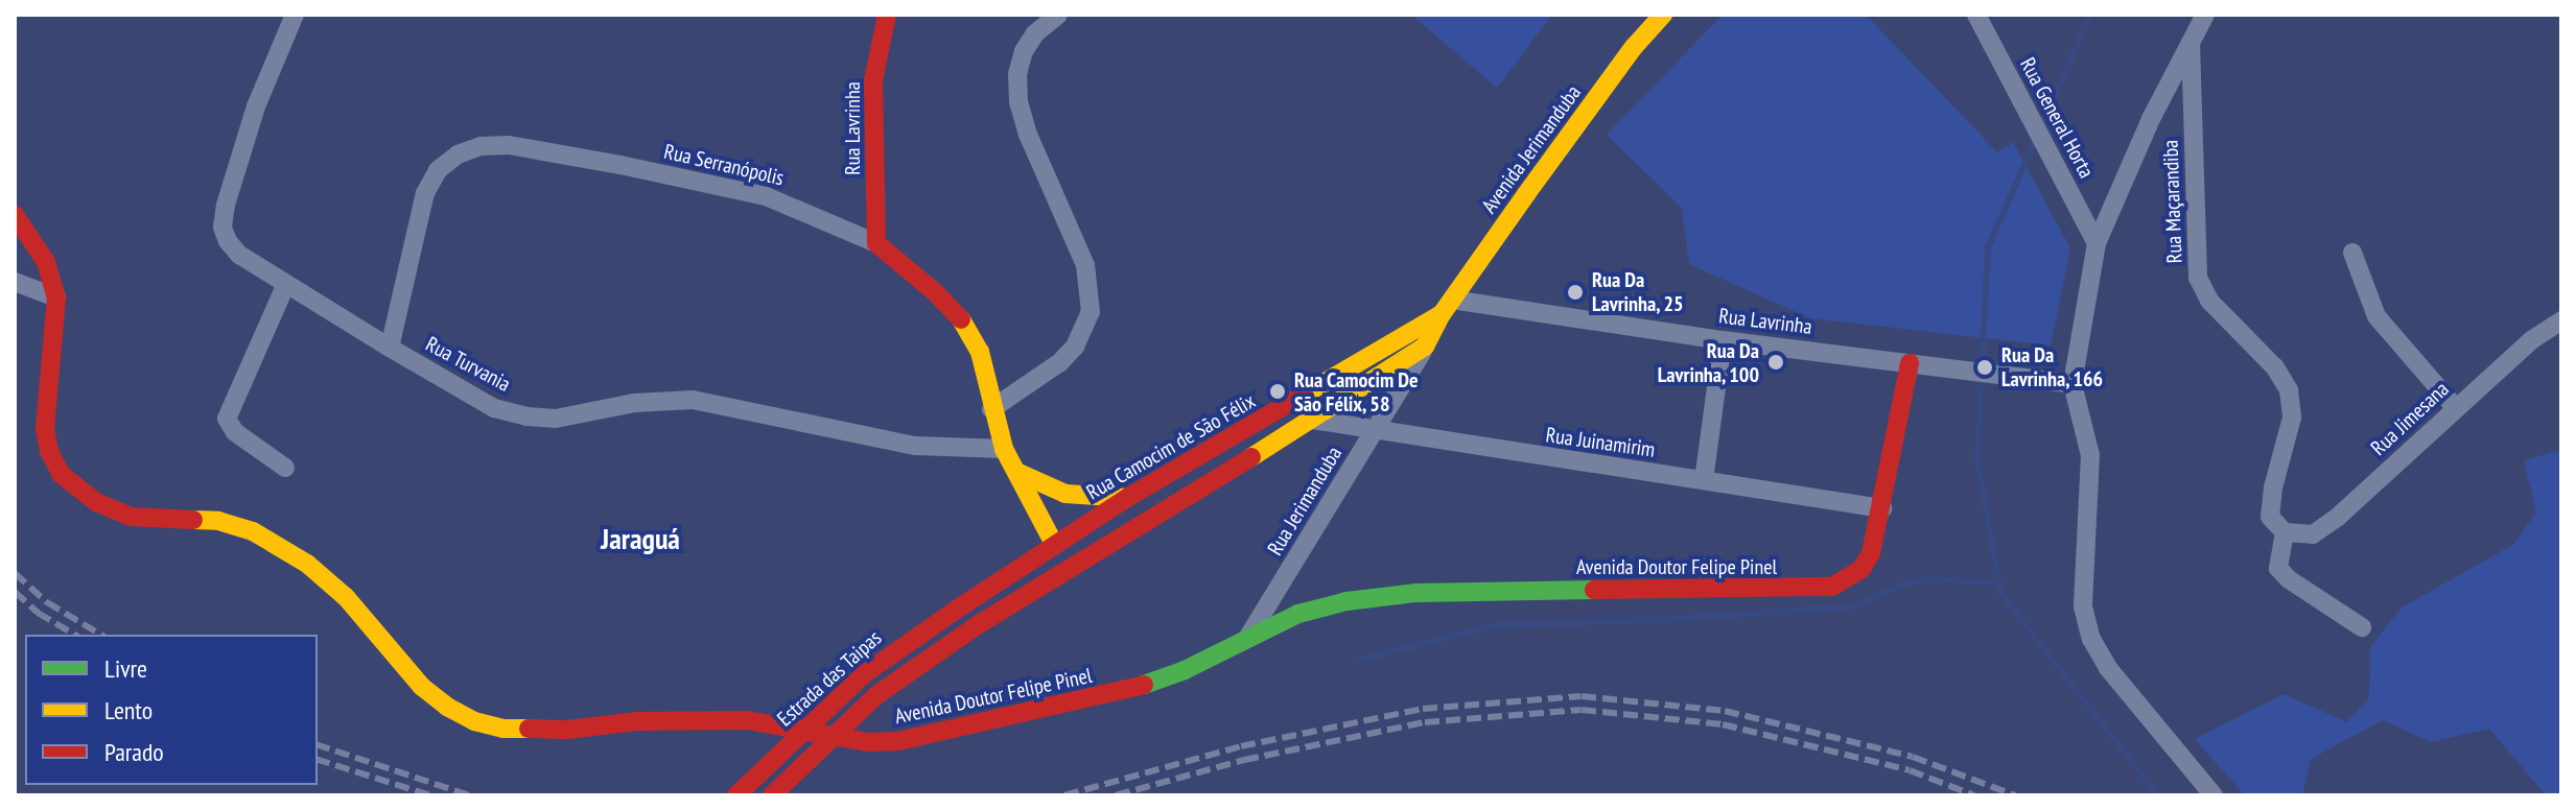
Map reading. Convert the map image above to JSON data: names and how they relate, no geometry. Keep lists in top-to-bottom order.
{
  "streets": {
    "street": [
      "Rua General Horta",
      "Rua Lavrinha",
      "Avenida Jerimanduba",
      "Rua Serranópolis",
      "Rua Maçarandiba",
      "Rua Turvania",
      "Rua Jimesana",
      "Rua Juinamirim",
      "Rua Camocim de São Félix",
      "Rua Jerimanduba",
      "Avenida Doutor Felipe Pinel",
      "Estrada das Taipas"
    ]
  },
  "crossings": [
    ["Rua Lavrinha", "Avenida Jerimanduba"],
    ["Rua Lavrinha", "Rua Serranópolis"],
    ["Rua Lavrinha", "Rua Camocim de São Félix"],
    ["Rua Lavrinha", "Avenida Doutor Felipe Pinel"],
    ["Avenida Jerimanduba", "Rua Camocim de São Félix"],
    ["Rua Serranópolis", "Rua Turvania"],
    ["Rua Serranópolis", "Rua Camocim de São Félix"],
    ["Rua Maçarandiba", "Rua Jimesana"],
    ["Rua Juinamirim", "Rua Jerimanduba"],
    ["Rua Juinamirim", "Avenida Doutor Felipe Pinel"],
    ["Rua Camocim de São Félix", "Estrada das Taipas"],
    ["Rua Jerimanduba", "Avenida Doutor Felipe Pinel"]
  ],
  "districts": ["Jaraguá"],
  "places": [
    "Rua Da Lavrinha, 25",
    "Rua Da Lavrinha, 100",
    "Rua Da Lavrinha, 166",
    "Rua Camocim De São Félix, 58"
  ],
  "legend": ["Livre", "Lento", "Parado"]
}
